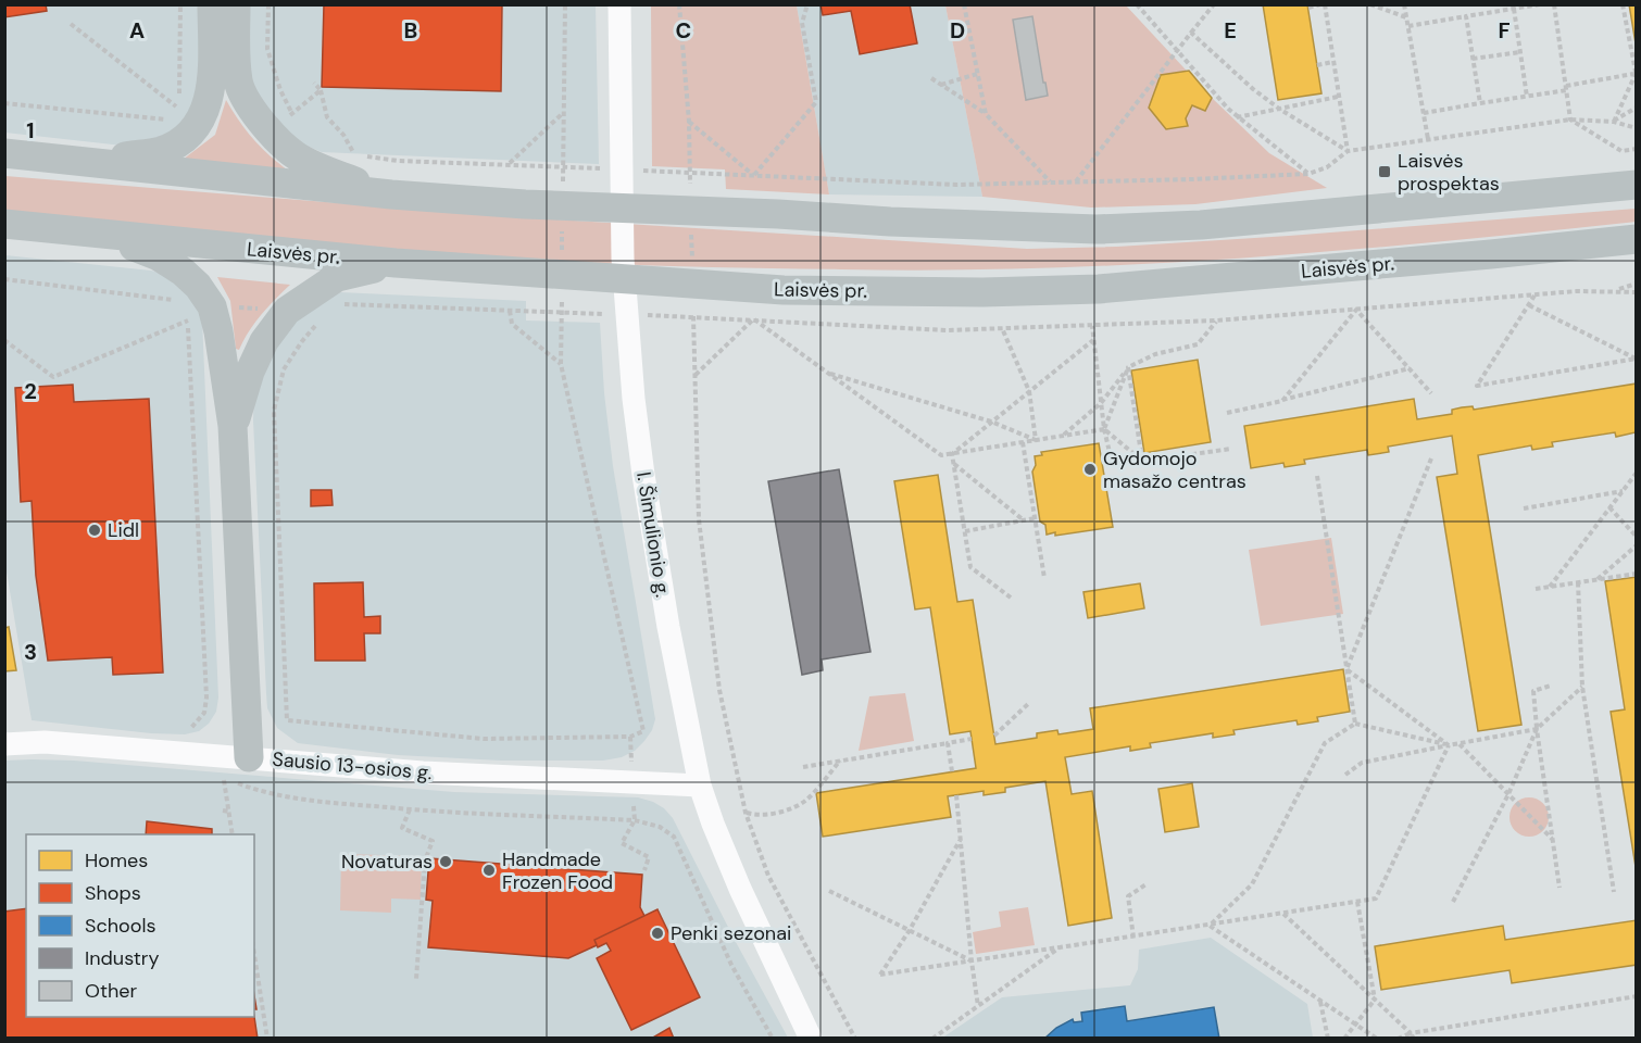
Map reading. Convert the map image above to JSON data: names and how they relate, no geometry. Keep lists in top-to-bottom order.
{
  "streets": {
    "main road": ["Laisvės pr."],
    "street": ["I. Šimulionio g.", "Sausio 13-osios g."]
  },
  "crossings": [
    ["I. Šimulionio g.", "Sausio 13-osios g."]
  ],
  "places": {
    "transit": ["Laisvės prospektas"],
    "other": [
      "Gydomojo masažo centras",
      "Lidl",
      "Novaturas",
      "Handmade Frozen Food",
      "Penki sezonai"
    ]
  },
  "legend": [
    "Homes",
    "Shops",
    "Schools",
    "Industry",
    "Other"
  ],
  "grid": {
    "columns": [
      "A",
      "B",
      "C",
      "D",
      "E",
      "F"
    ],
    "rows": ["1", "2", "3"]
  }
}
